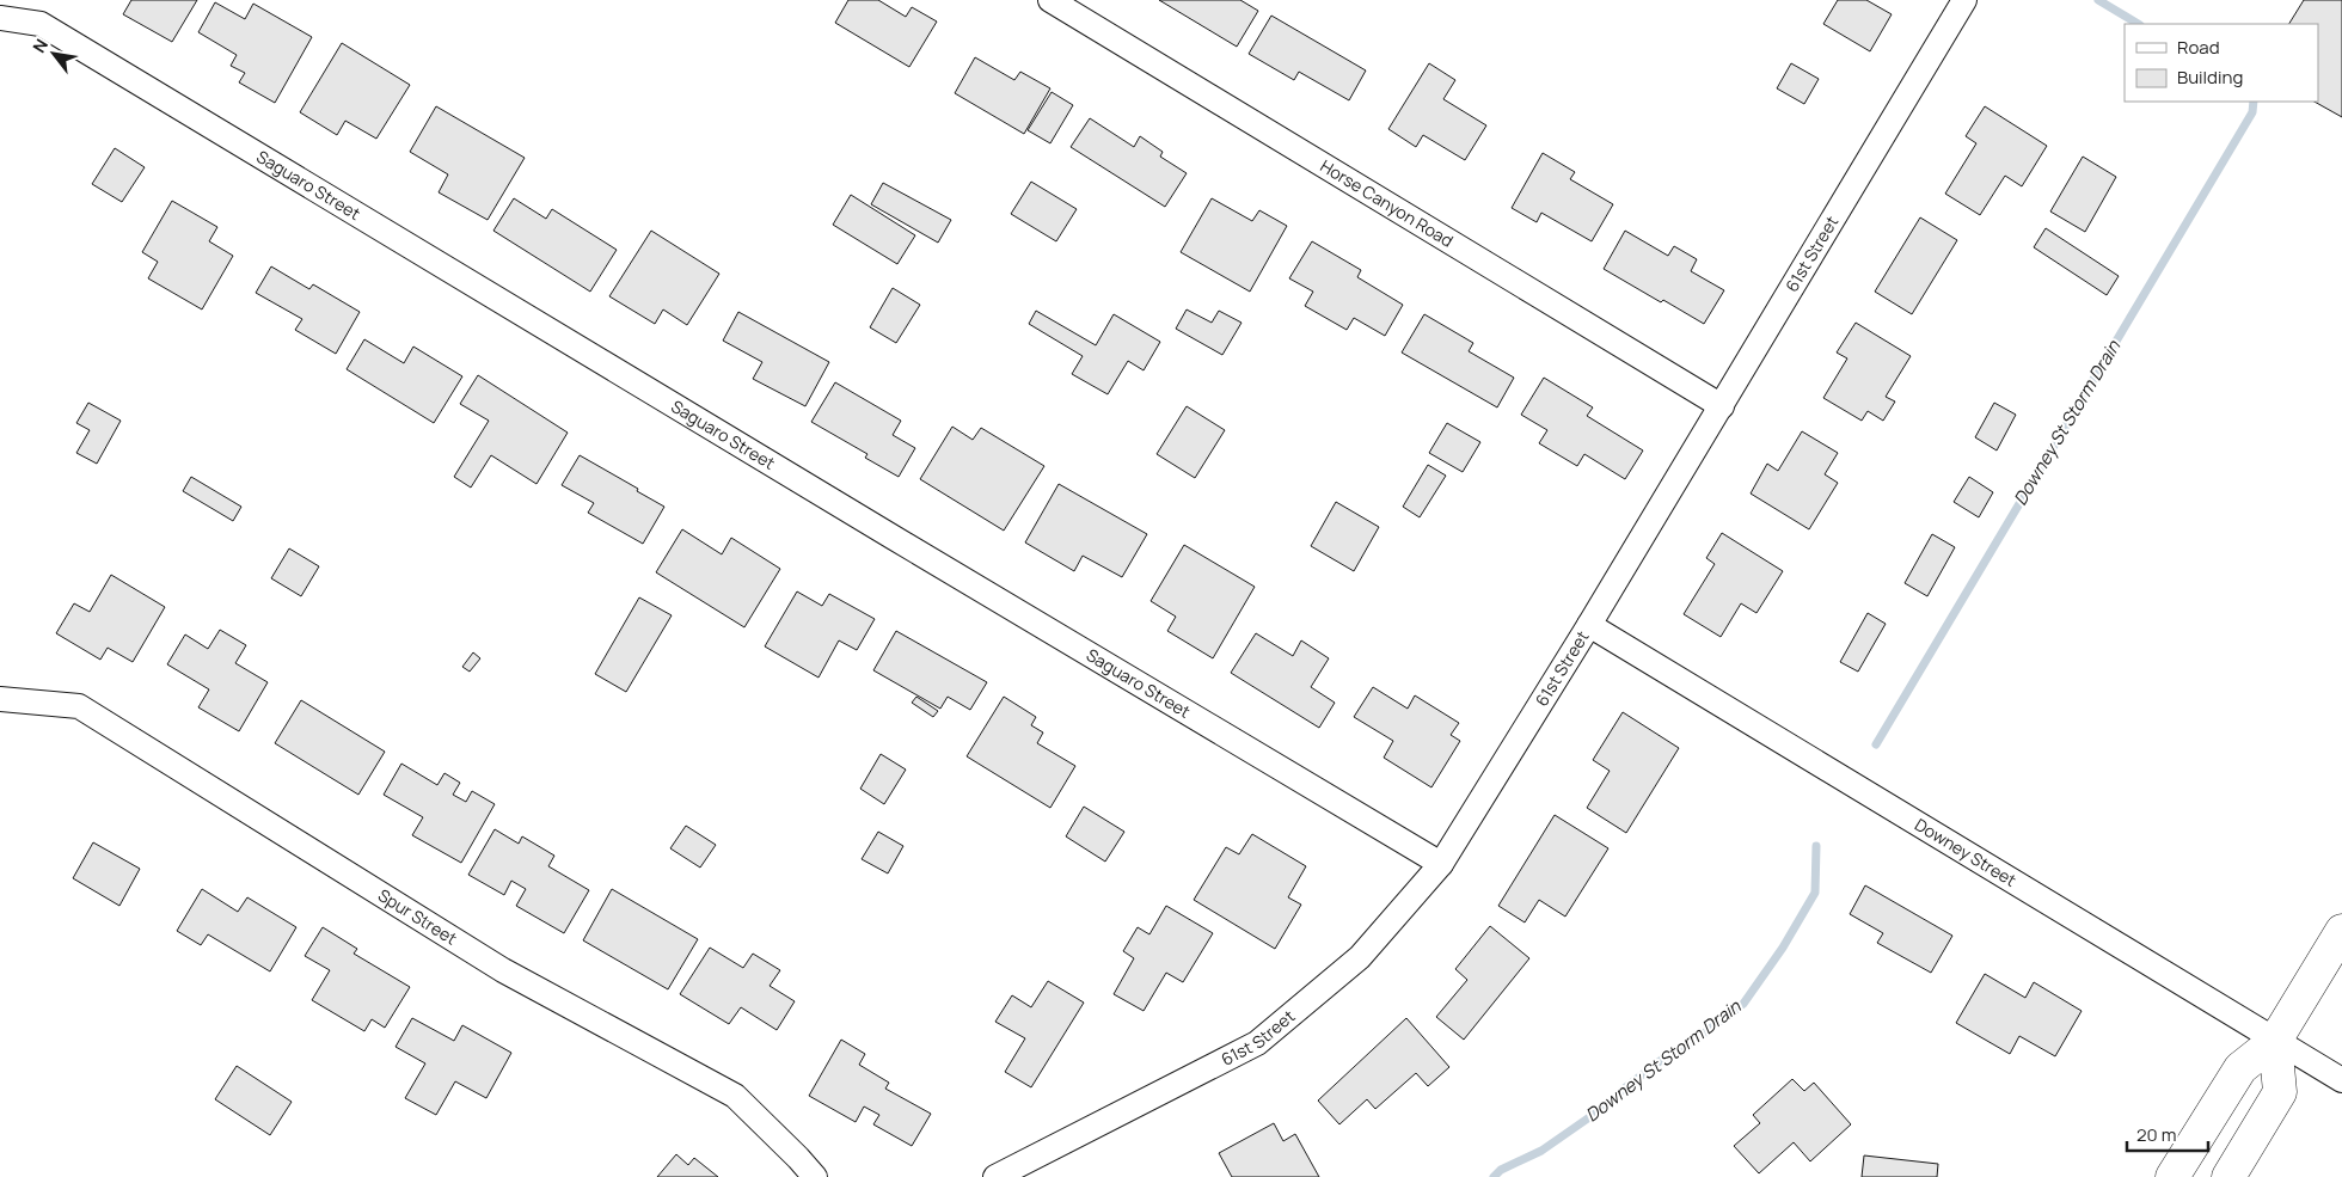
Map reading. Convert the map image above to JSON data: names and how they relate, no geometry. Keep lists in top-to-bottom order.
{
  "streets": {
    "street": [
      "Saguaro Street",
      "Horse Canyon Road",
      "61st Street",
      "Downey Street",
      "Spur Street"
    ]
  },
  "crossings": [
    ["Saguaro Street", "61st Street"],
    ["Horse Canyon Road", "61st Street"],
    ["61st Street", "Downey Street"]
  ],
  "water": ["Downey St Storm Drain"],
  "legend": ["Road", "Building"],
  "scale_bar": "20 m",
  "north": "top left"
}
